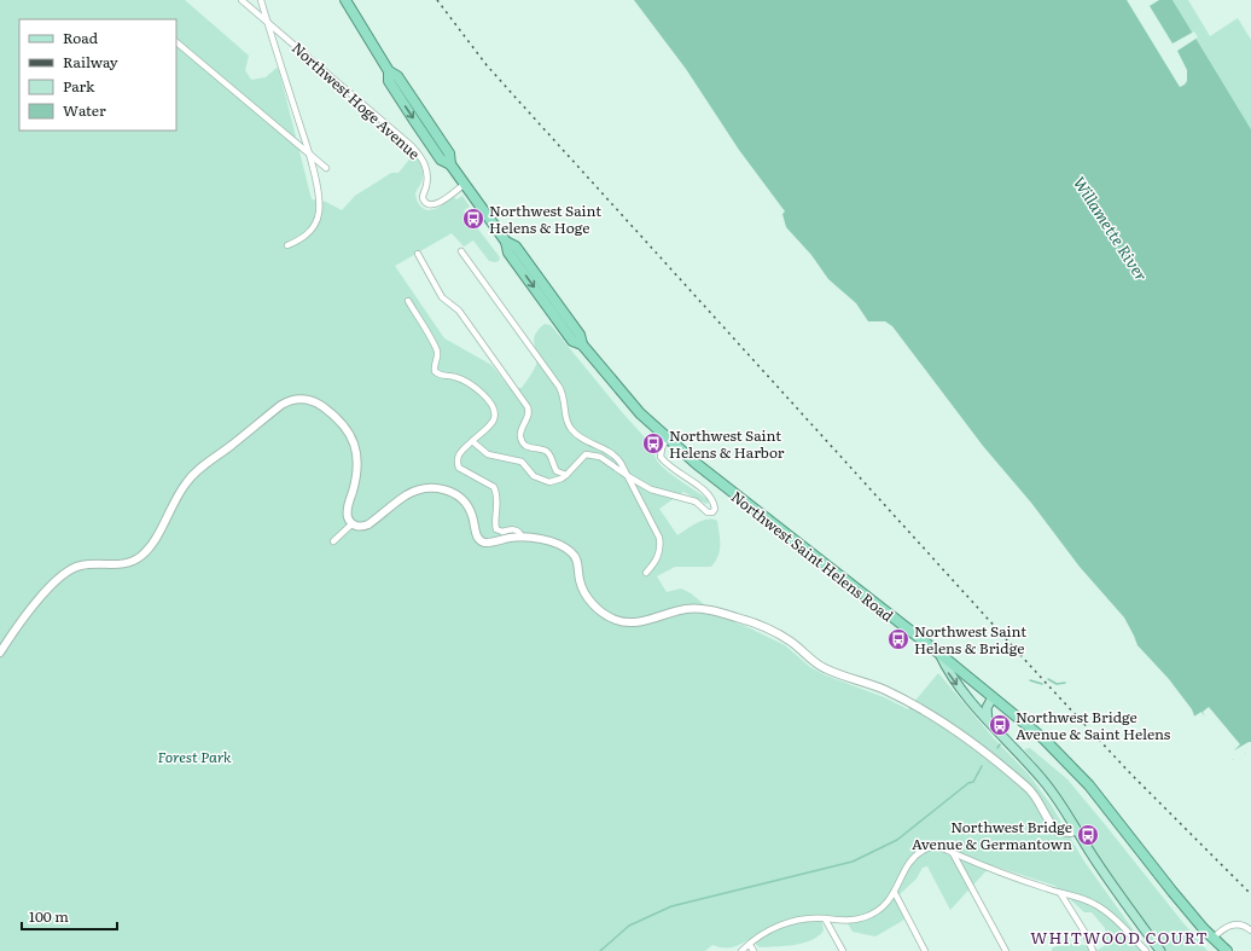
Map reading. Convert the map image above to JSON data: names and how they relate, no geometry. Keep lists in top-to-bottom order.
{
  "streets": {
    "highway": ["Northwest Saint Helens Road"],
    "street": ["Northwest Hoge Avenue"]
  },
  "crossings": [
    ["Northwest Hoge Avenue", "Northwest Saint Helens Road"]
  ],
  "districts": ["WHITWOOD COURT"],
  "water": ["Willamette River"],
  "parks": ["Forest Park"],
  "places": {
    "bus stop": [
      "Northwest Saint Helens & Hoge",
      "Northwest Saint Helens & Harbor",
      "Northwest Saint Helens & Bridge",
      "Northwest Bridge Avenue & Saint Helens",
      "Northwest Bridge Avenue & Germantown"
    ]
  },
  "legend": [
    "Road",
    "Railway",
    "Park",
    "Water"
  ],
  "scale_bar": "100 m"
}
